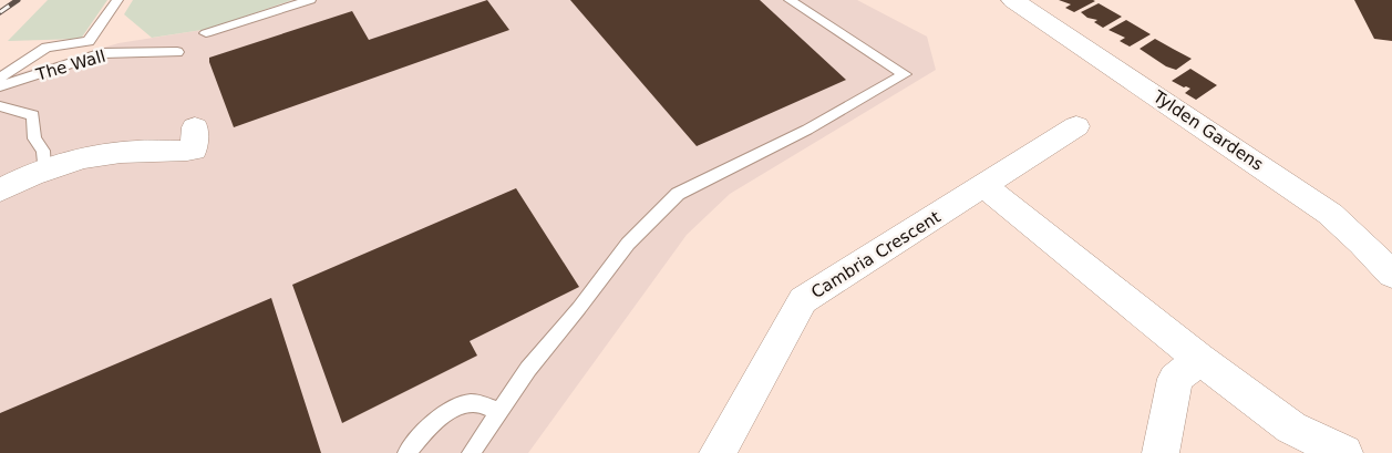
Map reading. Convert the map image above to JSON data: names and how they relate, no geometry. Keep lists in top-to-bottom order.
{
  "streets": {
    "street": ["Tylden Gardens", "Cambria Crescent"],
    "lane": ["The Wall"]
  }
}
